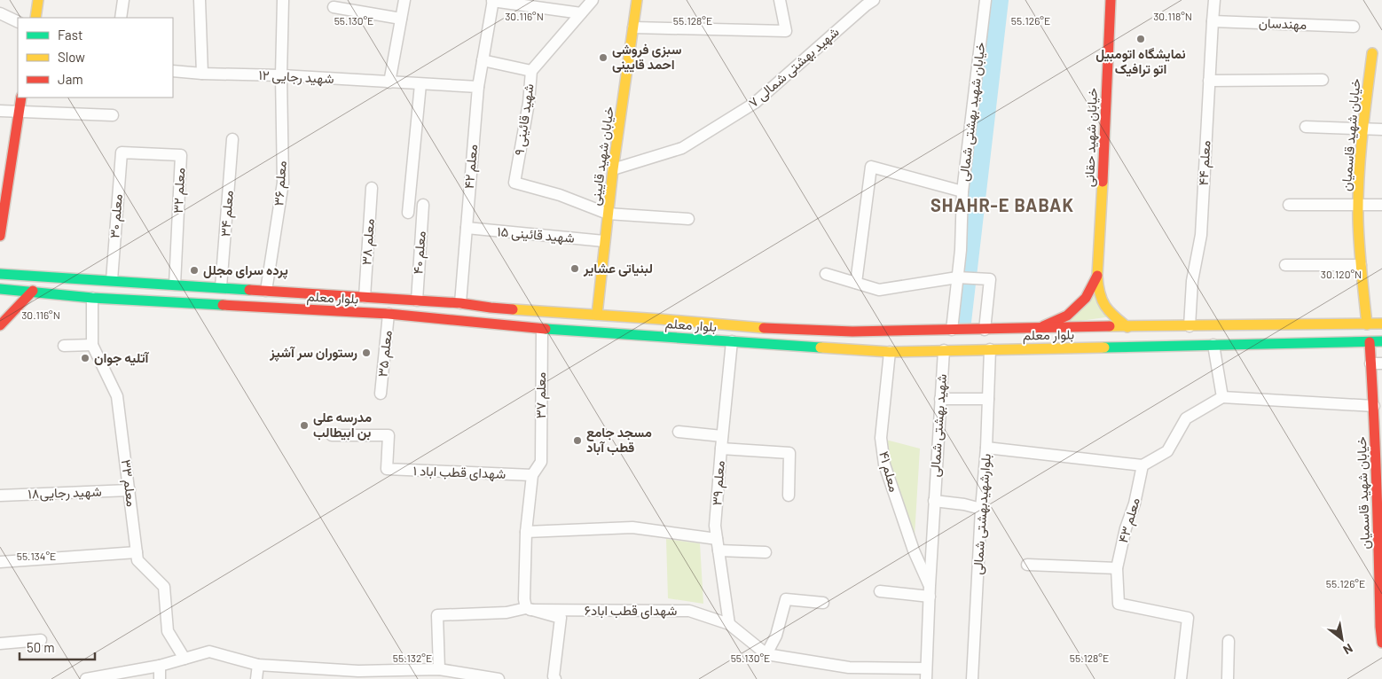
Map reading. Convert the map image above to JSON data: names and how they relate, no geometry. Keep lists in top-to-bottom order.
{
  "streets": {
    "main road": [
      "خیابان شهید قاسمیان",
      "خیابان شهید حقانی",
      "خیابان شهید قایینی",
      "بلوار معلم"
    ],
    "street": [
      "مهندسان",
      "شهید بهشتی شمالی ۷",
      "شهید رجایی ۱۲",
      "خیابان شهید بهشتی شمالی",
      "شهید قائینی ۹",
      "معلم ۴۴",
      "معلم ۴۲",
      "معلم ۳۶",
      "معلم ۳۲",
      "معلم ۳۴",
      "معلم ۳۰",
      "شهید قائینی ۱۵",
      "معلم ۳۸",
      "معلم ۴۰",
      "معلم ۳۵",
      "معلم ۳۷",
      "شهید بهشتی شمالی",
      "معلم ۴۱",
      "شهدای قطب اباد ۱",
      "معلم ۳۳",
      "معلم ۳۹",
      "شهید رجایی۱۸",
      "بلوارشهیدبهشتی شمالی",
      "معلم ۴۳",
      "شهدای قطب اباد۶"
    ]
  },
  "crossings": [
    ["مهندسان", "معلم ۴۴"],
    ["شهید بهشتی شمالی ۷", "خیابان شهید قایینی"],
    ["شهید رجایی ۱۲", "معلم ۳۶"],
    ["خیابان شهید بهشتی شمالی", "بلوار معلم"],
    ["شهید قائینی ۹", "خیابان شهید قایینی"],
    ["خیابان شهید قاسمیان", "بلوار معلم"],
    ["خیابان شهید قایینی", "شهید قائینی ۱۵"],
    ["خیابان شهید قایینی", "بلوار معلم"],
    ["معلم ۴۴", "بلوار معلم"],
    ["معلم ۴۲", "شهید قائینی ۱۵"],
    ["معلم ۴۲", "بلوار معلم"],
    ["معلم ۳۶", "بلوار معلم"],
    ["معلم ۳۲", "معلم ۳۰"],
    ["معلم ۳۲", "بلوار معلم"],
    ["معلم ۳۴", "بلوار معلم"],
    ["معلم ۳۰", "بلوار معلم"],
    ["معلم ۳۸", "بلوار معلم"],
    ["معلم ۴۰", "بلوار معلم"],
    ["بلوار معلم", "معلم ۳۵"],
    ["بلوار معلم", "معلم ۳۷"],
    ["بلوار معلم", "شهید بهشتی شمالی"],
    ["بلوار معلم", "معلم ۴۱"],
    ["بلوار معلم", "معلم ۳۳"],
    ["بلوار معلم", "معلم ۳۹"],
    ["بلوار معلم", "بلوارشهیدبهشتی شمالی"],
    ["معلم ۳۷", "شهدای قطب اباد ۱"],
    ["معلم ۳۳", "شهید رجایی۱۸"],
    ["معلم ۳۹", "شهدای قطب اباد۶"]
  ],
  "districts": ["SHAHR-E BABAK"],
  "places": [
    "نمایشگاه اتومبیل اتو ترافیک",
    "سبزی فروشی احمد قایینی",
    "لبنیاتی عشایر",
    "پرده سرای مجلل",
    "رستوران سر آشپز",
    "آتلیه جوان",
    "مدرسه علی بن ابیطالب",
    "مسجد جامع قطب آباد"
  ],
  "legend": ["Fast", "Slow", "Jam"],
  "scale_bar": "50 m",
  "north": "bottom right",
  "coordinates": [
    "30.118°N",
    "30.116°N",
    "55.130°E",
    "55.128°E",
    "55.126°E",
    "30.120°N",
    "55.134°E",
    "55.132°E"
  ]
}
